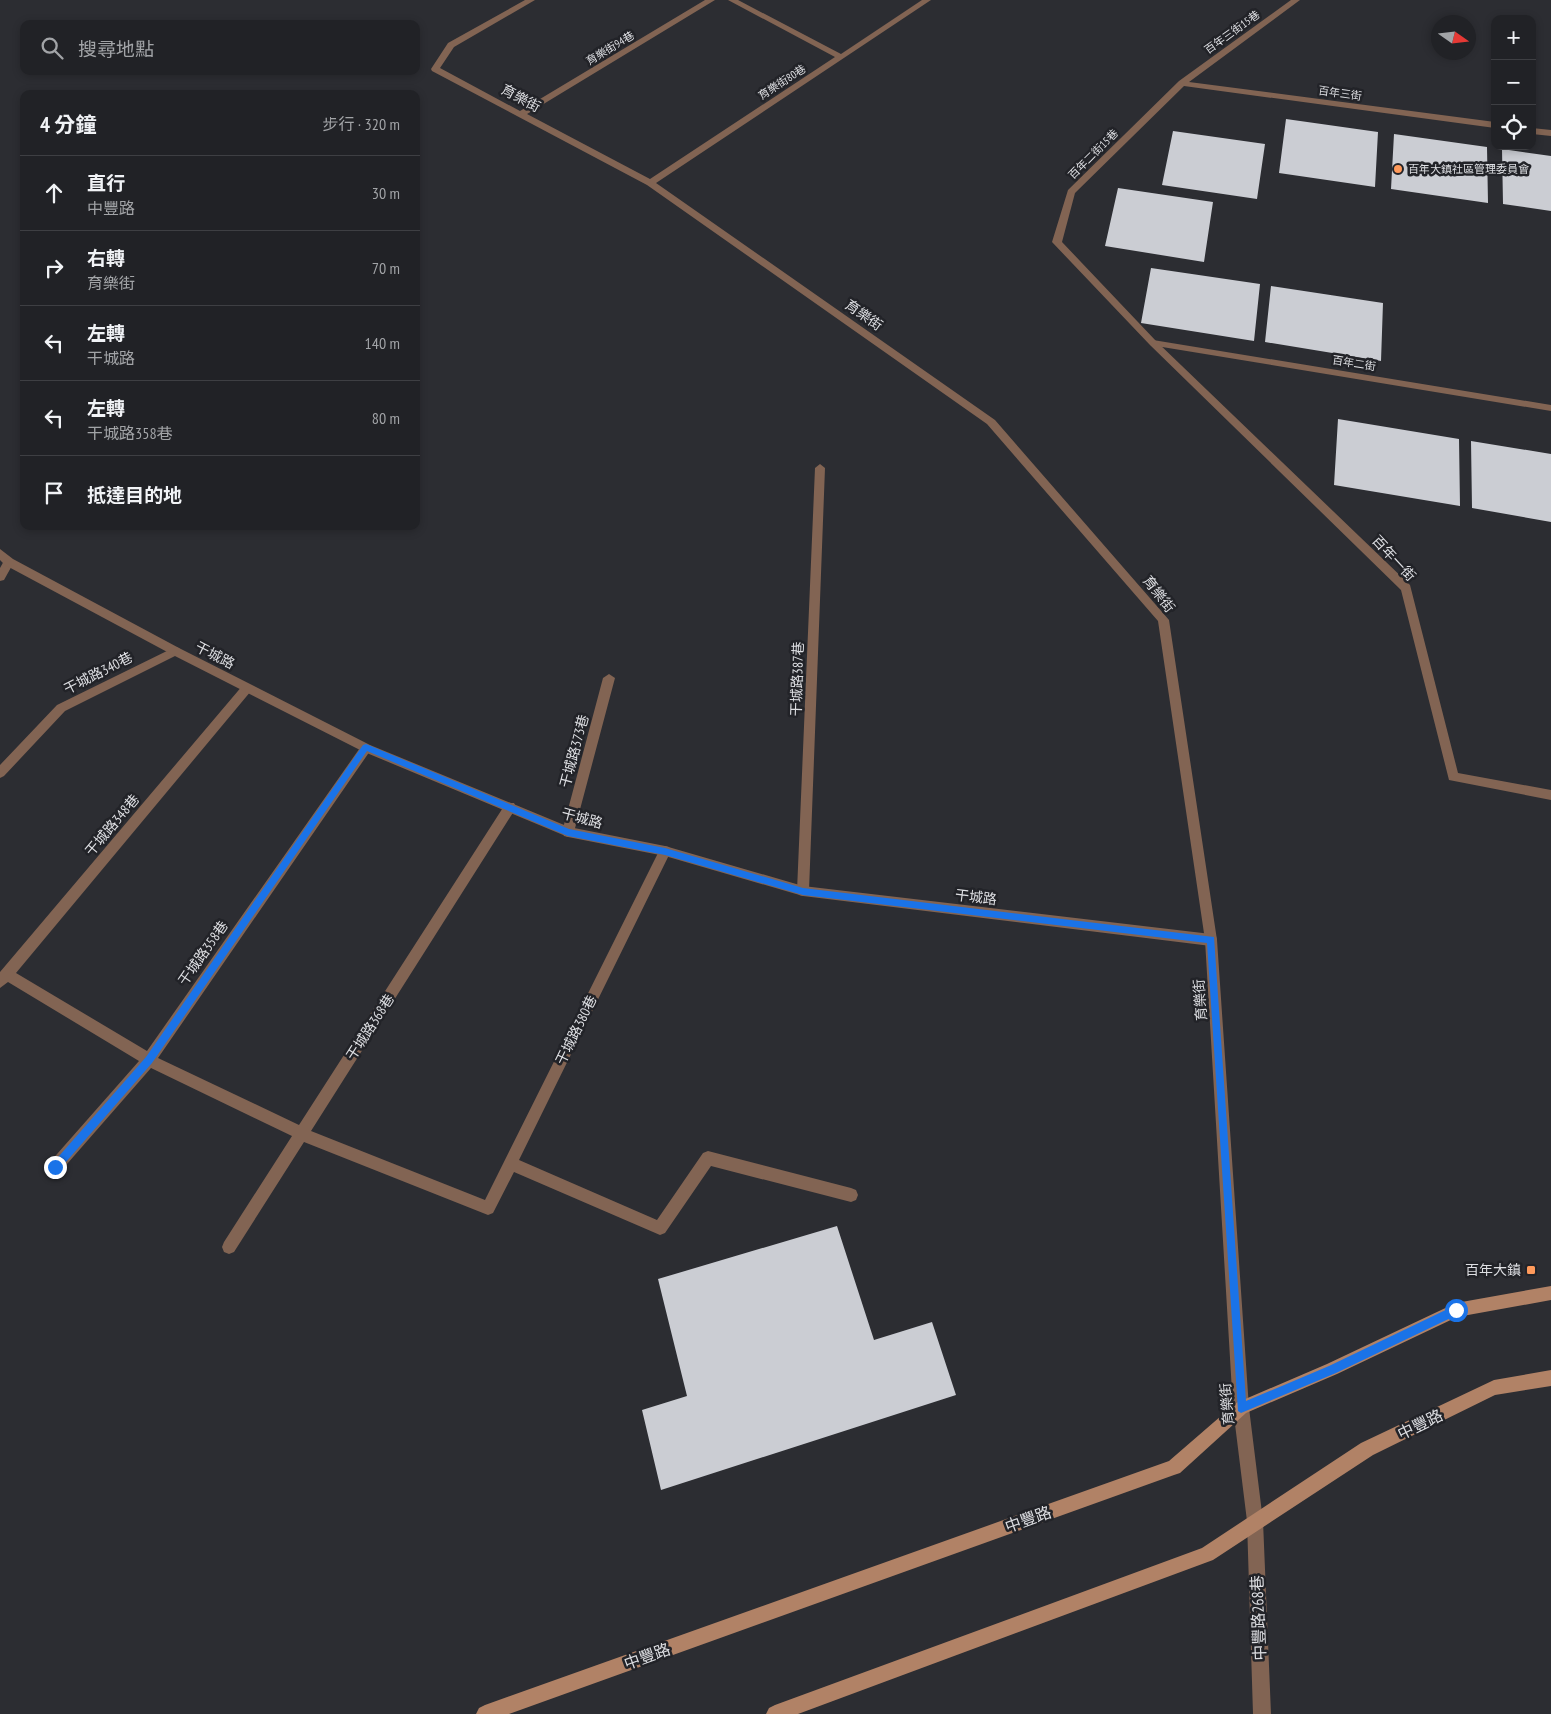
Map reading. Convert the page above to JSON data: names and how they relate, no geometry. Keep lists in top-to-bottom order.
{
  "streets": {
    "main road": ["中豐路"],
    "street": [
      "百年三街15巷",
      "育樂街94巷",
      "育樂街80巷",
      "百年三街",
      "育樂街",
      "百年二街15巷",
      "百年二街",
      "百年一街",
      "干城路",
      "干城路340巷",
      "干城路387巷",
      "干城路373巷",
      "干城路348巷",
      "干城路358巷",
      "干城路368巷",
      "干城路380巷",
      "中豐路268巷"
    ]
  },
  "crossings": [
    ["百年三街15巷", "百年三街"],
    ["百年三街15巷", "百年二街15巷"],
    ["育樂街94巷", "育樂街"],
    ["育樂街80巷", "育樂街"],
    ["百年三街", "百年二街15巷"],
    ["育樂街", "干城路"],
    ["育樂街", "中豐路"],
    ["育樂街", "中豐路268巷"],
    ["百年二街15巷", "百年二街"],
    ["百年二街15巷", "百年一街"],
    ["百年二街", "百年一街"],
    ["干城路", "干城路340巷"],
    ["干城路", "干城路387巷"],
    ["干城路", "干城路373巷"],
    ["干城路", "干城路348巷"],
    ["干城路", "干城路358巷"],
    ["干城路", "干城路368巷"],
    ["干城路", "干城路380巷"],
    ["干城路368巷", "干城路380巷"],
    ["中豐路", "中豐路268巷"]
  ],
  "places": {
    "other": ["百年大鎮社區管理委員會"],
    "transit": ["百年大鎮"]
  },
  "north": "right",
  "page": {
    "map_buttons": ["+", "−"],
    "search": "搜尋地點",
    "heading": ["4 分鐘", "步行 · 320 m"],
    "list": [
      ["直行", "中豐路", "30 m"],
      ["右轉", "育樂街", "70 m"],
      ["左轉", "干城路", "140 m"],
      ["左轉", "干城路358巷", "80 m"],
      "抵達目的地"
    ]
  }
}
